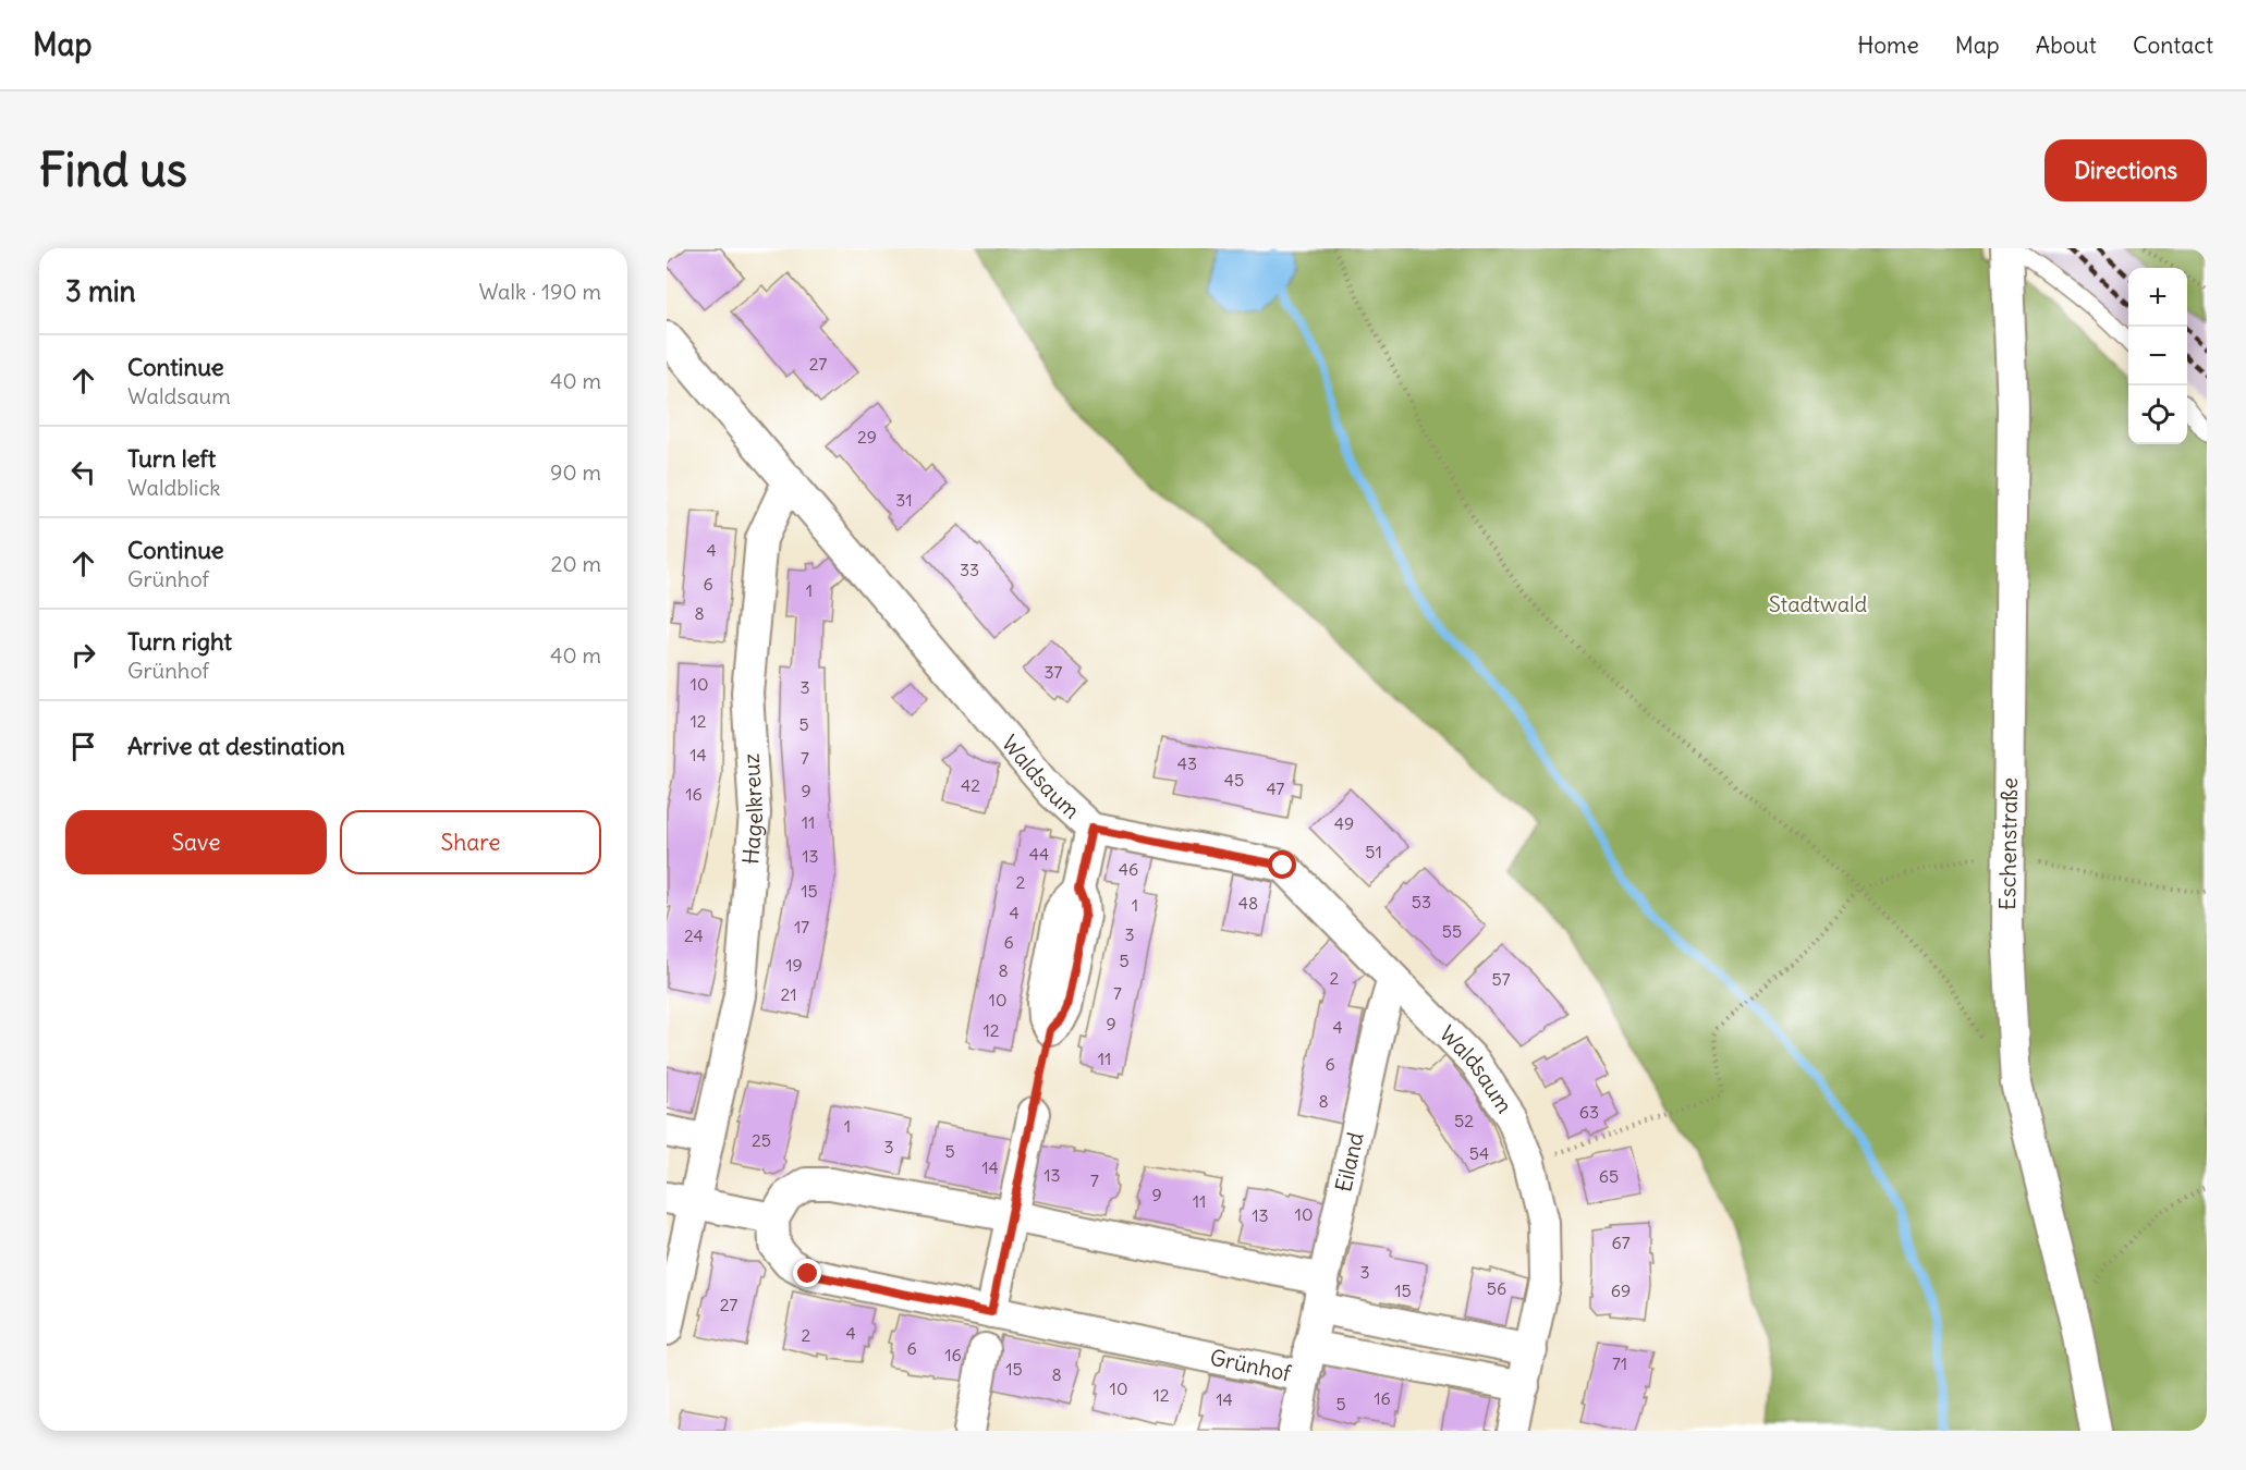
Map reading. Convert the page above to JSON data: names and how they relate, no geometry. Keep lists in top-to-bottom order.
{
  "streets": {
    "street": [
      "Waldsaum",
      "Hagelkreuz",
      "Eschenstraße",
      "Eiland",
      "Grünhof"
    ]
  },
  "crossings": [
    ["Waldsaum", "Hagelkreuz"],
    ["Waldsaum", "Eiland"],
    ["Waldsaum", "Grünhof"],
    ["Eiland", "Grünhof"]
  ],
  "parks": ["Stadtwald"],
  "house_numbers": [
    "27",
    "29",
    "31",
    "4",
    "33",
    "6",
    "1",
    "8",
    "37",
    "10",
    "3",
    "12",
    "5",
    "14",
    "7",
    "43",
    "45",
    "42",
    "47",
    "9",
    "16",
    "11",
    "49",
    "51",
    "44",
    "13",
    "46",
    "2",
    "15",
    "53",
    "48",
    "1",
    "4",
    "17",
    "55",
    "3",
    "24",
    "6",
    "5",
    "19",
    "8",
    "2",
    "57",
    "7",
    "21",
    "10",
    "9",
    "4",
    "12",
    "11",
    "6",
    "8",
    "63",
    "52",
    "1",
    "25",
    "3",
    "5",
    "54",
    "14",
    "13",
    "65",
    "7",
    "9",
    "11",
    "10",
    "13",
    "67",
    "3",
    "56",
    "15",
    "69",
    "27",
    "4",
    "2",
    "6",
    "16",
    "71",
    "15",
    "8",
    "10",
    "12",
    "16",
    "14",
    "5"
  ],
  "page": {
    "header": "Map",
    "nav": [
      "Home",
      "Map",
      "About",
      "Contact"
    ],
    "buttons": [
      "Directions",
      ["Save", "Share"]
    ],
    "title": "Find us",
    "heading": ["3 min", "Walk · 190 m"],
    "map_buttons": ["+", "−"],
    "list": [
      ["Continue", "Waldsaum", "40 m"],
      ["Turn left", "Waldblick", "90 m"],
      ["Continue", "Grünhof", "20 m"],
      ["Turn right", "Grünhof", "40 m"],
      "Arrive at destination"
    ]
  }
}
